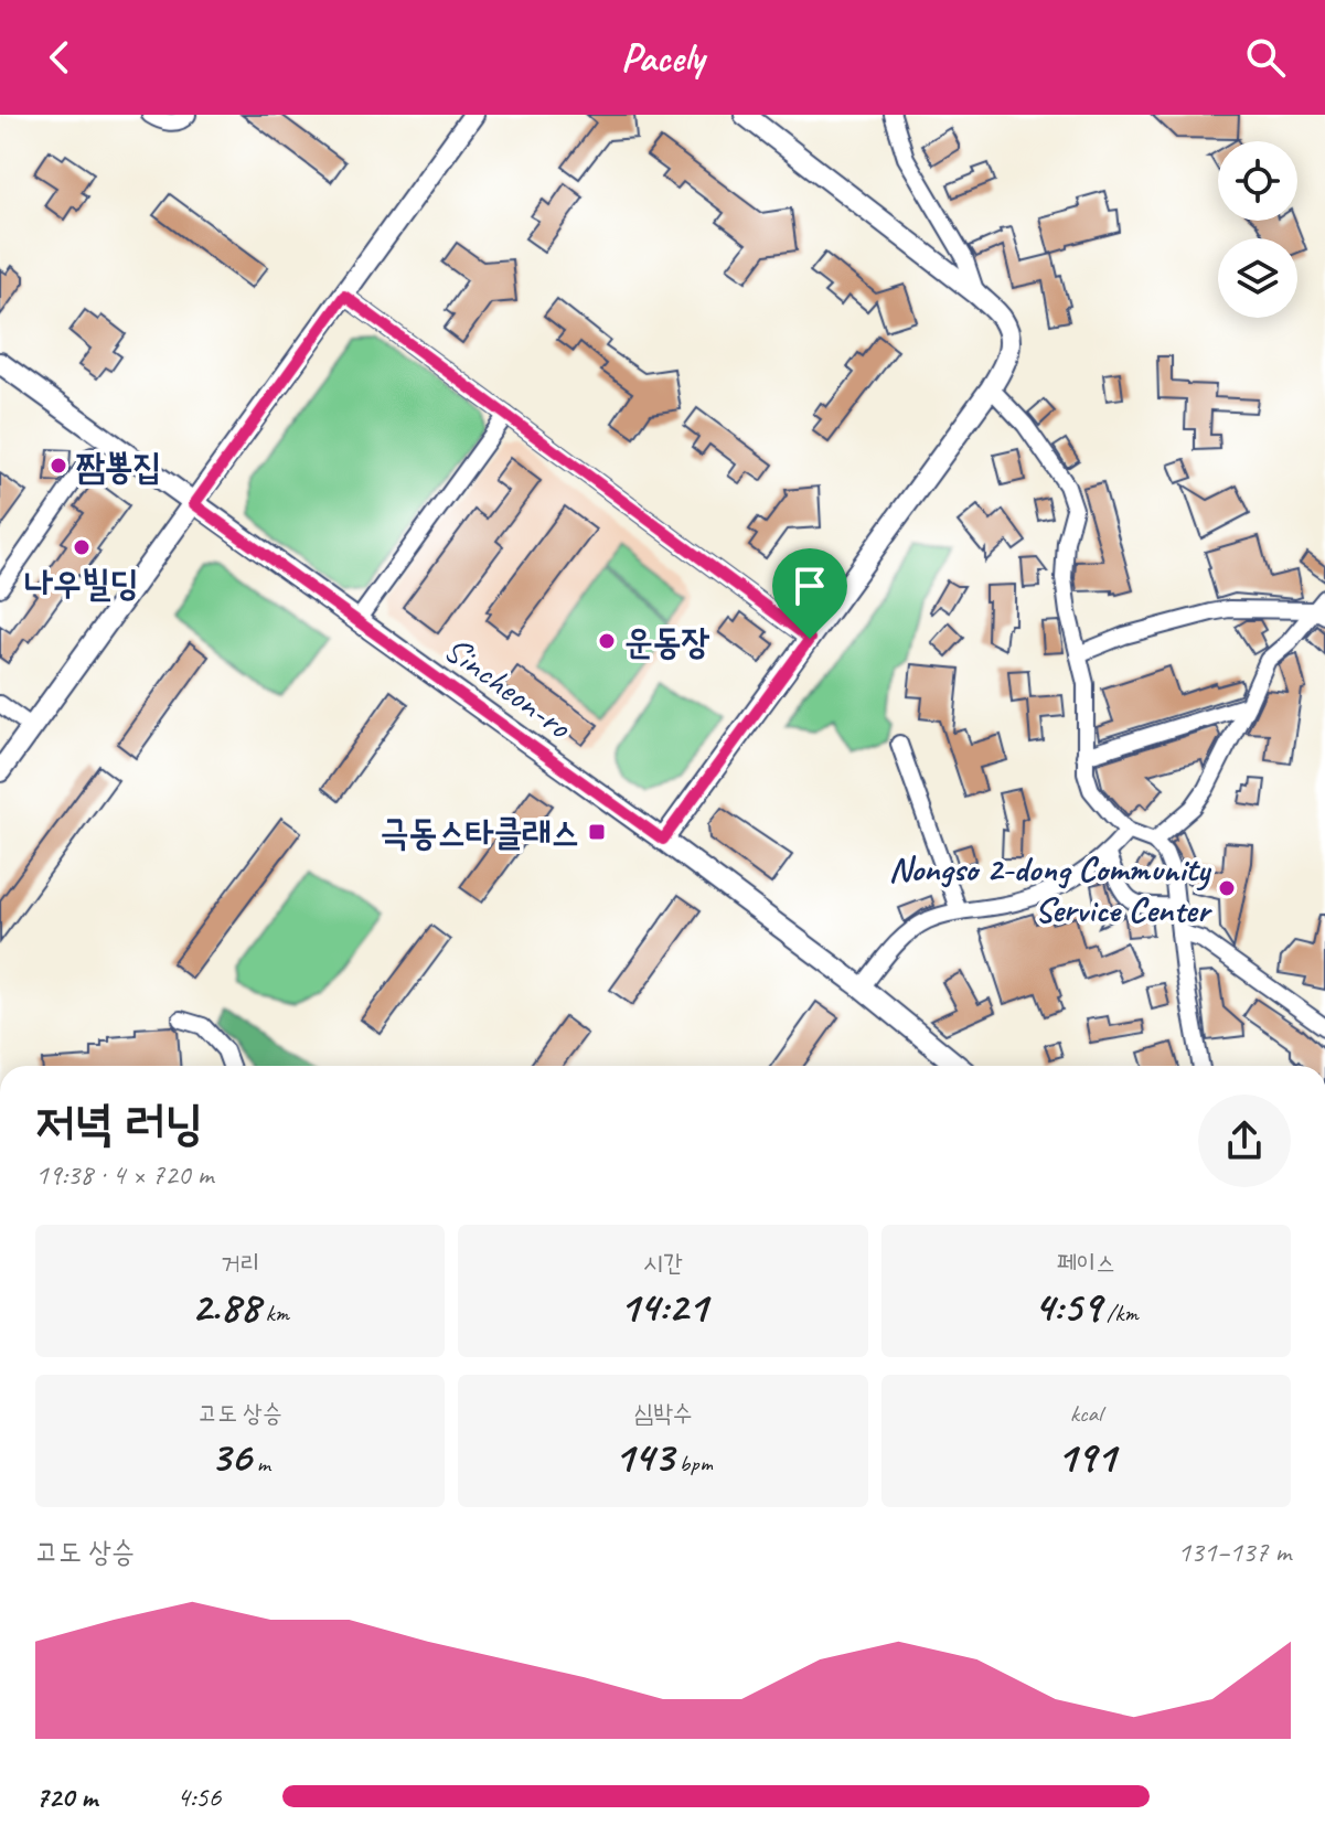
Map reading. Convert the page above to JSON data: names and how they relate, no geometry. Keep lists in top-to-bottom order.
{
  "streets": {
    "street": ["Sincheon-ro"]
  },
  "places": {
    "other": [
      "짬뽕집",
      "나우빌딩",
      "운동장",
      "Nongso 2-dong Community Service Center"
    ],
    "transit": ["극동스타클래스"]
  },
  "page": {
    "header": "Pacely",
    "heading": ["저녁 러닝", "19:38 · 4 × 720 m"],
    "stats": [
      ["거리", "2.88 km"],
      ["시간", "14:21"],
      ["페이스", "4:59 /km"],
      ["고도 상승", "36 m"],
      ["심박수", "143 bpm"],
      ["kcal", "191"]
    ],
    "chart": ["고도 상승", "131–137 m"],
    "list": [
      {
        "name": "720 m",
        "note": "4:56"
      }
    ]
  }
}
